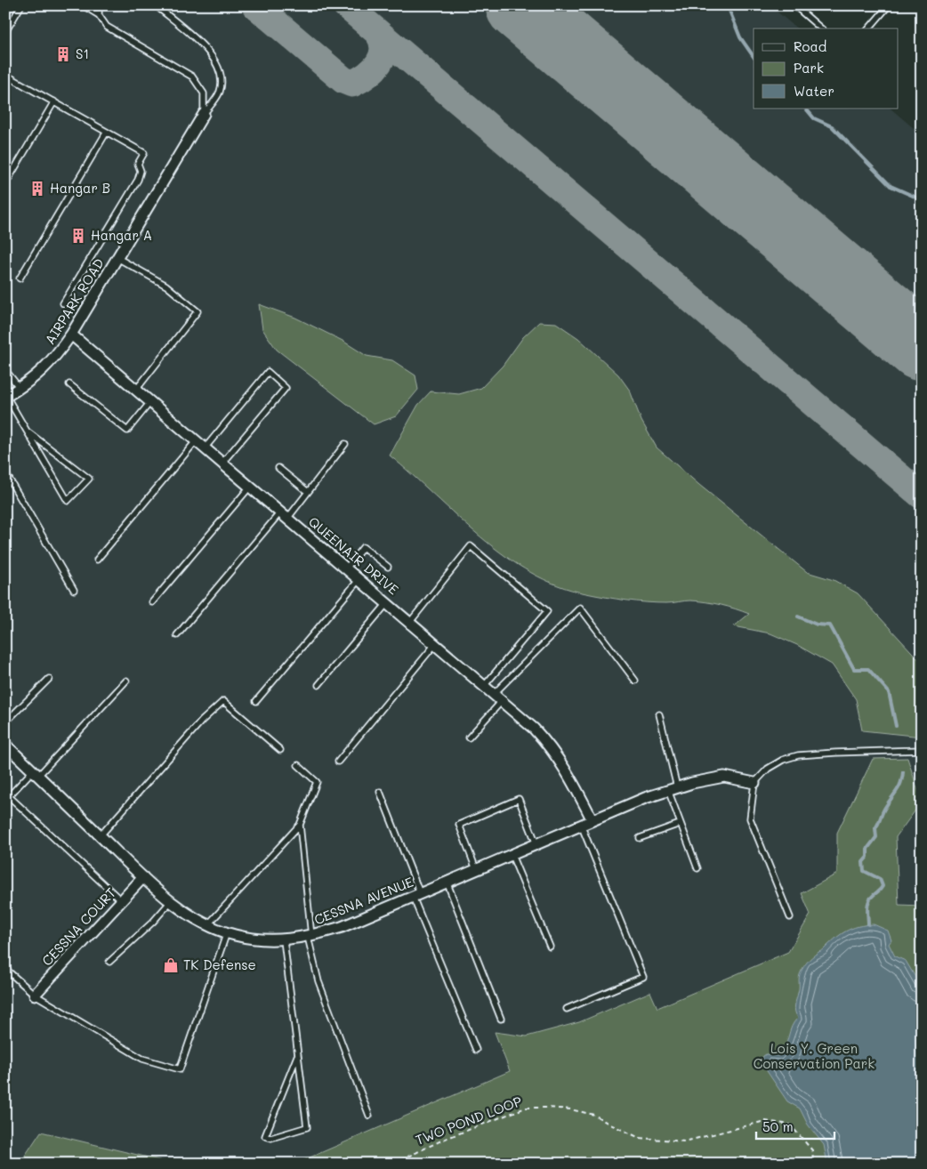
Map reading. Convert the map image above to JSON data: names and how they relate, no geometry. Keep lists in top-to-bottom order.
{
  "streets": {
    "street": [
      "AIRPARK ROAD",
      "QUEENAIR DRIVE",
      "CESSNA AVENUE",
      "CESSNA COURT"
    ],
    "path": ["TWO POND LOOP"]
  },
  "crossings": [
    ["AIRPARK ROAD", "QUEENAIR DRIVE"],
    ["QUEENAIR DRIVE", "CESSNA AVENUE"],
    ["CESSNA AVENUE", "CESSNA COURT"]
  ],
  "parks": ["Lois Y. Green Conservation Park"],
  "places": {
    "building": ["S1", "Hangar B", "Hangar A"],
    "shop": ["TK Defense"]
  },
  "legend": ["Road", "Park", "Water"],
  "scale_bar": "50 m"
}
